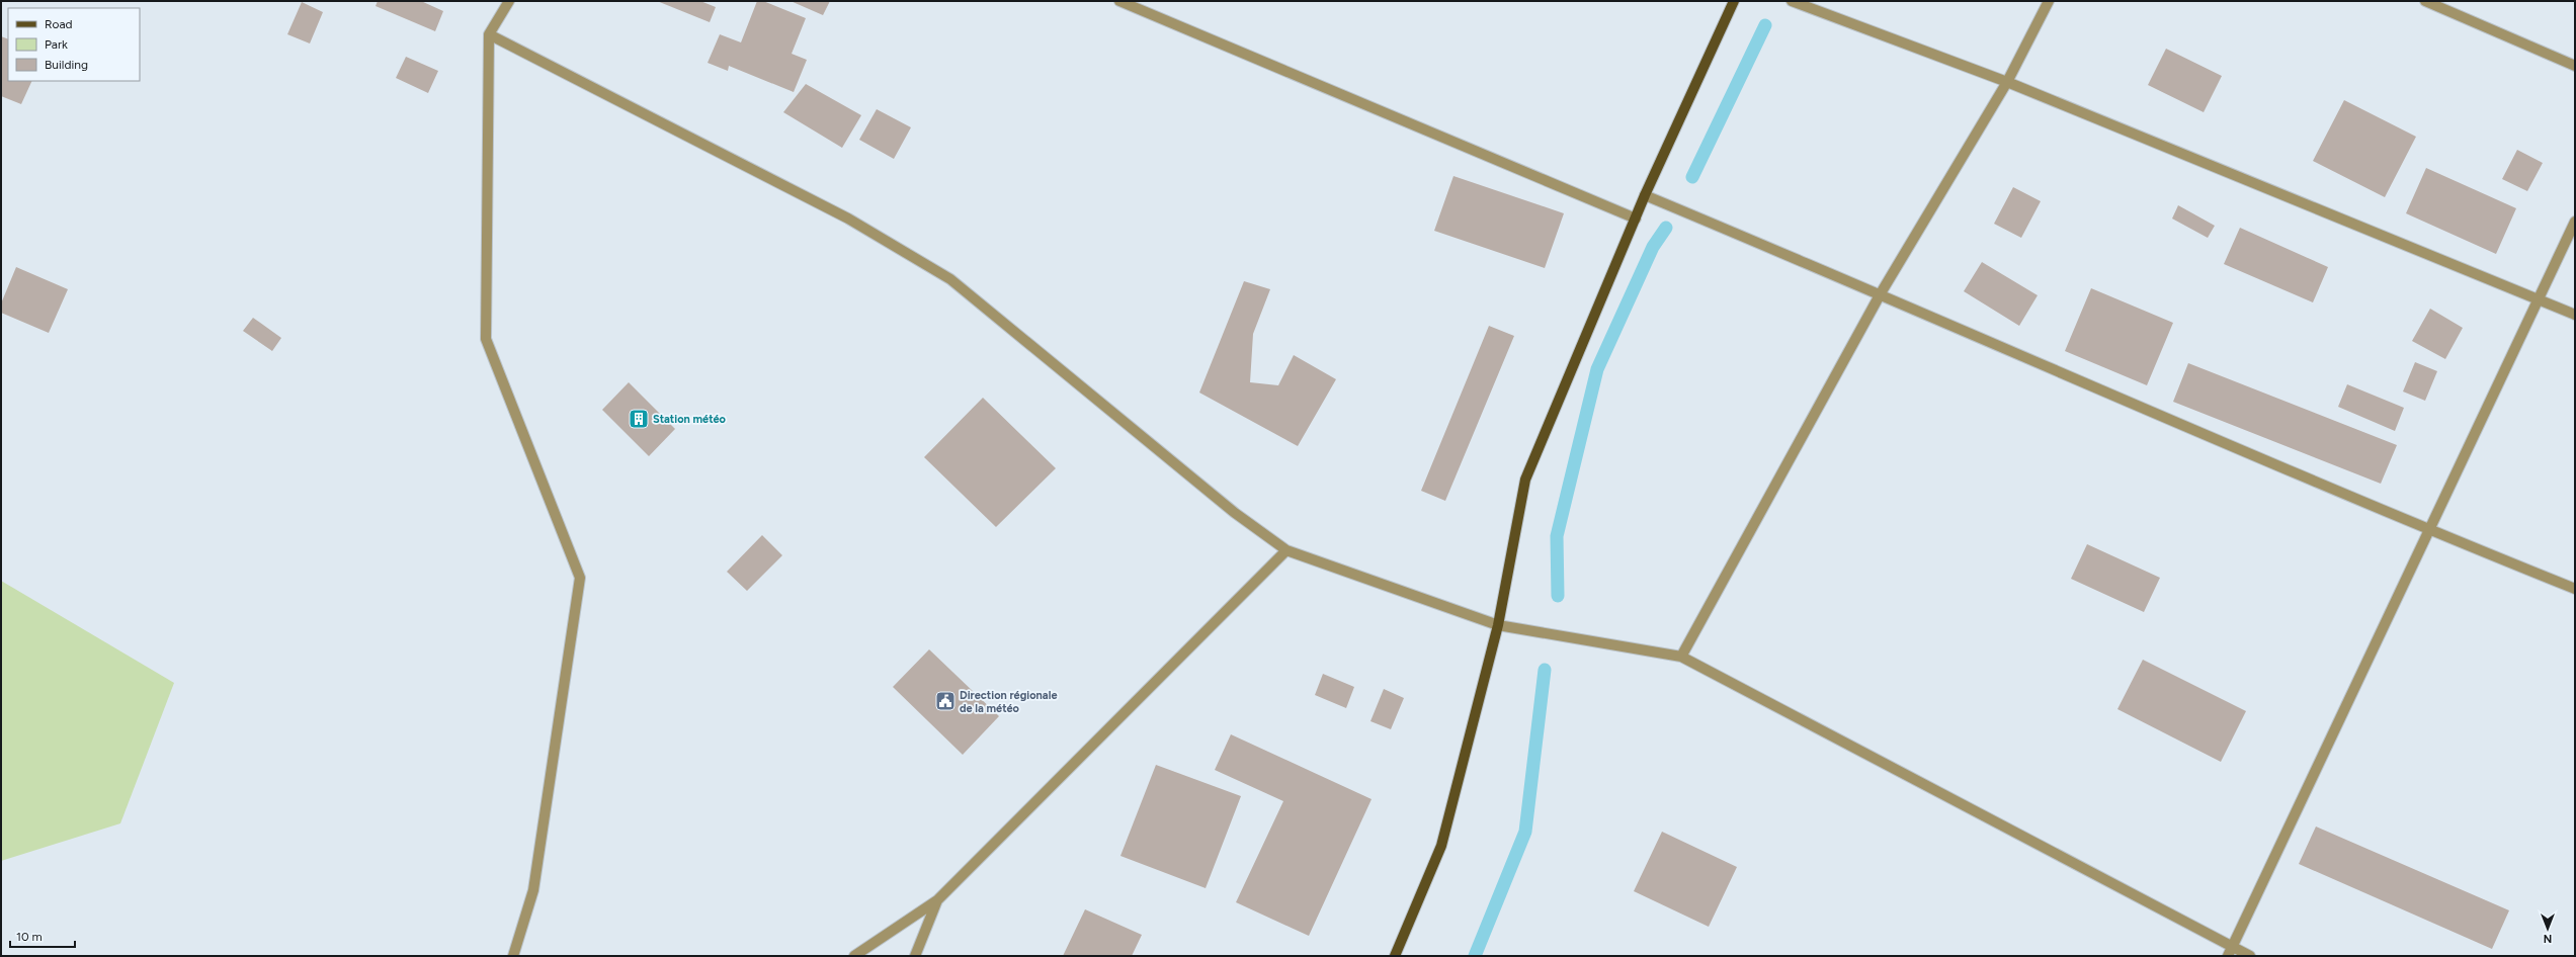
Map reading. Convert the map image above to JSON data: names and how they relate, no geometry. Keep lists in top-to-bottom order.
{
  "places": {
    "building": ["Station météo"],
    "public building": ["Direction régionale de la météo"]
  },
  "legend": ["Road", "Park", "Building"],
  "scale_bar": "10 m",
  "north": "bottom"
}
